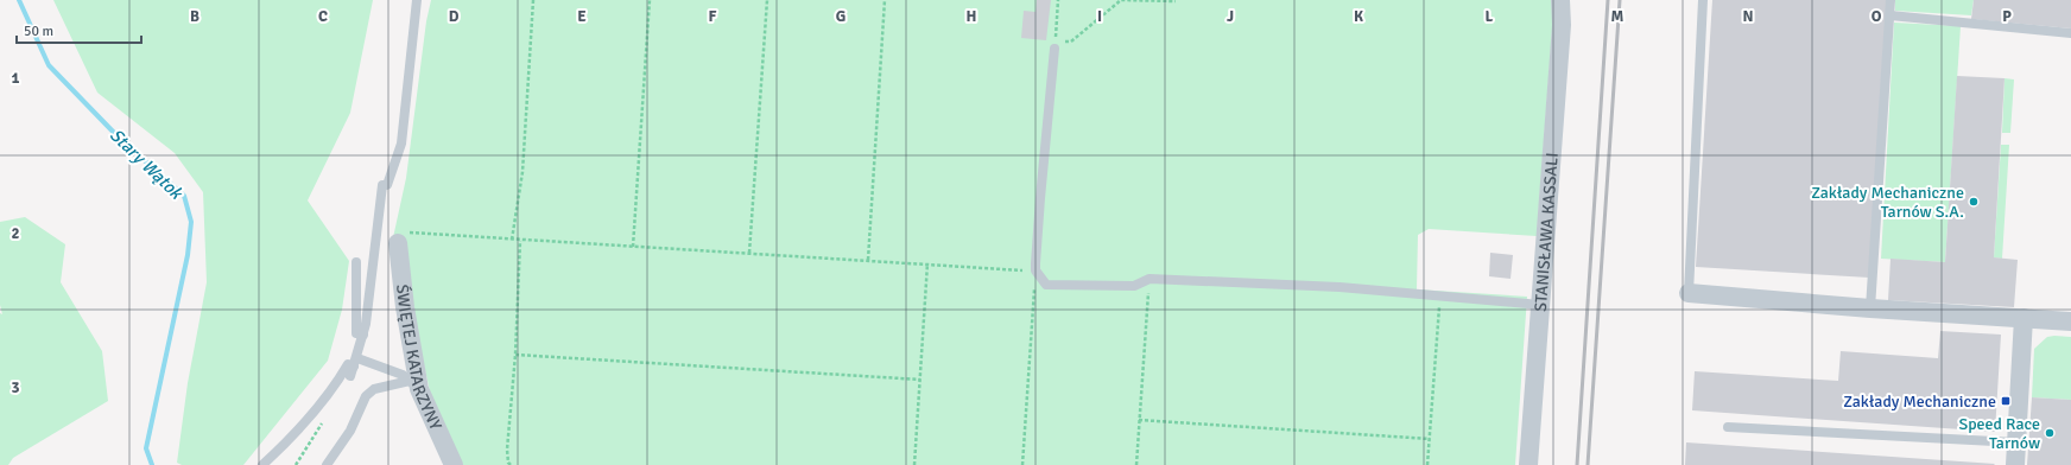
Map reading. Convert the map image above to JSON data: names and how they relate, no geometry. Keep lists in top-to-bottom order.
{
  "streets": {
    "street": ["STANISŁAWA KASSALI", "ŚWIĘTEJ KATARZYNY"]
  },
  "water": ["Stary Wątok"],
  "places": {
    "other": ["Zakłady Mechaniczne Tarnów S.A.", "Speed Race Tarnów"],
    "transit": ["Zakłady Mechaniczne"]
  },
  "scale_bar": "50 m",
  "grid": {
    "columns": [
      "B",
      "C",
      "D",
      "E",
      "F",
      "G",
      "H",
      "I",
      "J",
      "K",
      "L",
      "M",
      "N",
      "O",
      "P"
    ],
    "rows": ["1", "2", "3"]
  }
}
